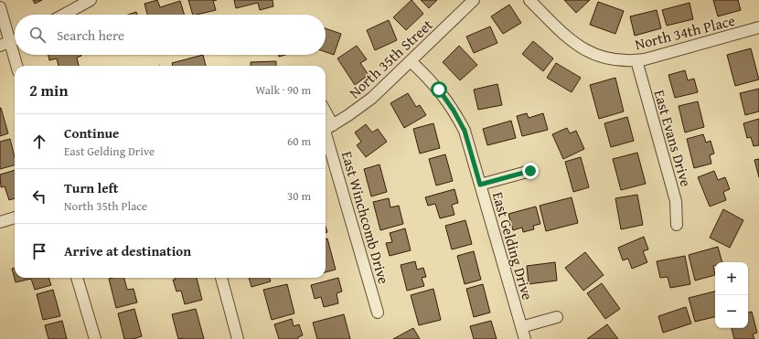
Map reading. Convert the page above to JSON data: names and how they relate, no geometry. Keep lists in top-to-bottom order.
{
  "streets": {
    "street": [
      "North 34th Place",
      "North 35th Street",
      "East Evans Drive",
      "East Winchcomb Drive",
      "East Gelding Drive"
    ]
  },
  "crossings": [
    ["North 34th Place", "East Evans Drive"],
    ["North 35th Street", "East Winchcomb Drive"],
    ["North 35th Street", "East Gelding Drive"]
  ],
  "page": {
    "search": "Search here",
    "heading": ["2 min", "Walk · 90 m"],
    "list": [
      ["Continue", "East Gelding Drive", "60 m"],
      ["Turn left", "North 35th Place", "30 m"],
      "Arrive at destination"
    ],
    "map_buttons": ["+", "−"]
  }
}
